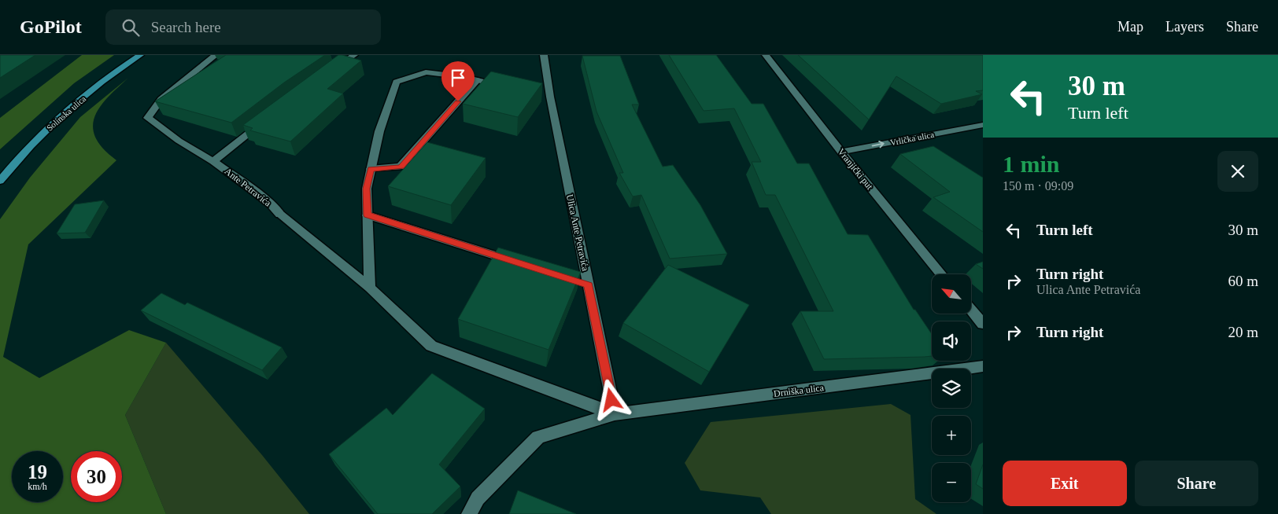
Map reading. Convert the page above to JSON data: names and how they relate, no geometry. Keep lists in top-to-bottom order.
{
  "streets": {
    "main road": ["Solinska ulica"],
    "street": [
      "Vrlička ulica",
      "Vranjički put",
      "Ante Petravića",
      "Ulica Ante Petravića",
      "Drniška ulica"
    ]
  },
  "crossings": [
    ["Vrlička ulica", "Vranjički put"],
    ["Ulica Ante Petravića", "Drniška ulica"]
  ],
  "one_way": ["Vrlička ulica"],
  "north": "top left",
  "page": {
    "header": "GoPilot",
    "search": "Search here",
    "nav": ["Map", "Layers", "Share"],
    "turn": ["30 m", "Turn left"],
    "heading": ["1 min", "150 m · 09:09"],
    "list": [
      {
        "name": "Turn left",
        "value": "30 m"
      },
      {
        "name": "Turn right",
        "note": "Ulica Ante Petravića",
        "value": "60 m"
      },
      {
        "name": "Turn right",
        "value": "20 m"
      }
    ],
    "map_buttons": ["+", "−"],
    "speed": "19 km/h",
    "limit": "30",
    "buttons": ["Exit", "Share"]
  }
}
